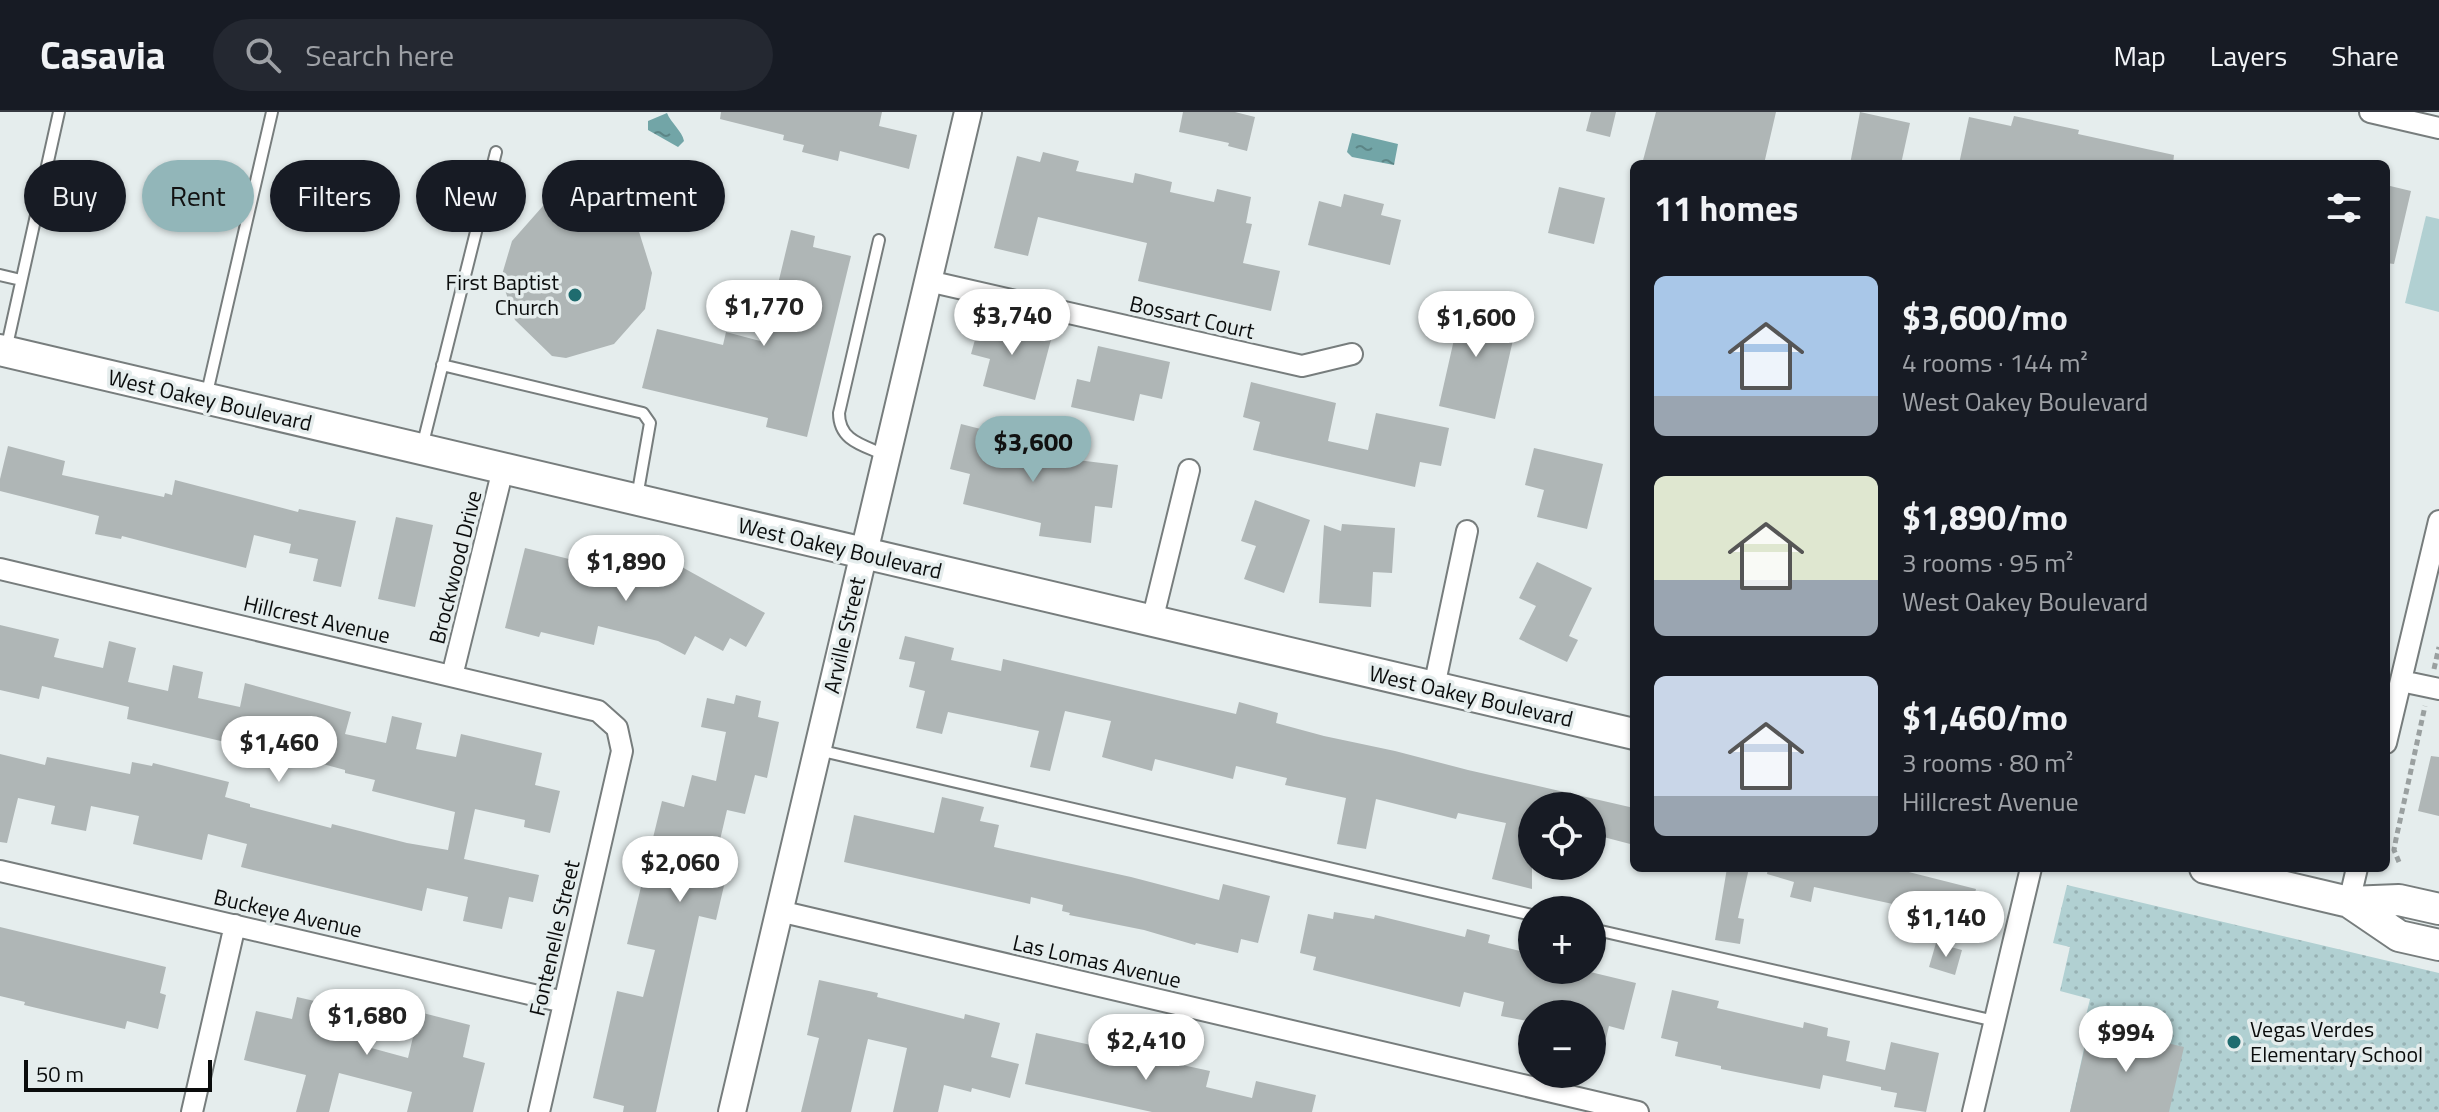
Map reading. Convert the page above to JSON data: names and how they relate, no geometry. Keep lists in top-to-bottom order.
{
  "streets": {
    "main road": ["West Oakey Boulevard"],
    "street": [
      "Bossart Court",
      "Brockwood Drive",
      "Hillcrest Avenue",
      "Arville Street",
      "Buckeye Avenue",
      "Fontenelle Street",
      "Las Lomas Avenue"
    ]
  },
  "crossings": [
    ["Bossart Court", "Arville Street"],
    ["West Oakey Boulevard", "Brockwood Drive"],
    ["West Oakey Boulevard", "Arville Street"],
    ["Brockwood Drive", "Hillcrest Avenue"],
    ["Hillcrest Avenue", "Fontenelle Street"],
    ["Arville Street", "Las Lomas Avenue"],
    ["Buckeye Avenue", "Fontenelle Street"]
  ],
  "places": ["First Baptist Church", "Vegas Verdes Elementary School"],
  "scale_bar": "50 m",
  "page": {
    "header": "Casavia",
    "search": "Search here",
    "nav": ["Map", "Layers", "Share"],
    "chip": [
      "Buy",
      "Rent",
      "Filters",
      "New",
      "Apartment"
    ],
    "heading": "11 homes",
    "list": [
      {
        "name": "$3,600/mo",
        "note": "4 rooms · 144 m² · West Oakey Boulevard"
      },
      {
        "name": "$1,890/mo",
        "note": "3 rooms · 95 m² · West Oakey Boulevard"
      },
      {
        "name": "$1,460/mo",
        "note": "3 rooms · 80 m² · Hillcrest Avenue"
      }
    ],
    "price": [
      "$1,770",
      "$3,740",
      "$1,600",
      "$3,600",
      "$1,890",
      "$1,460",
      "$2,060",
      "$1,140",
      "$1,680",
      "$994",
      "$2,410"
    ],
    "map_buttons": ["+", "−"],
    "scale": "50 m"
  }
}
